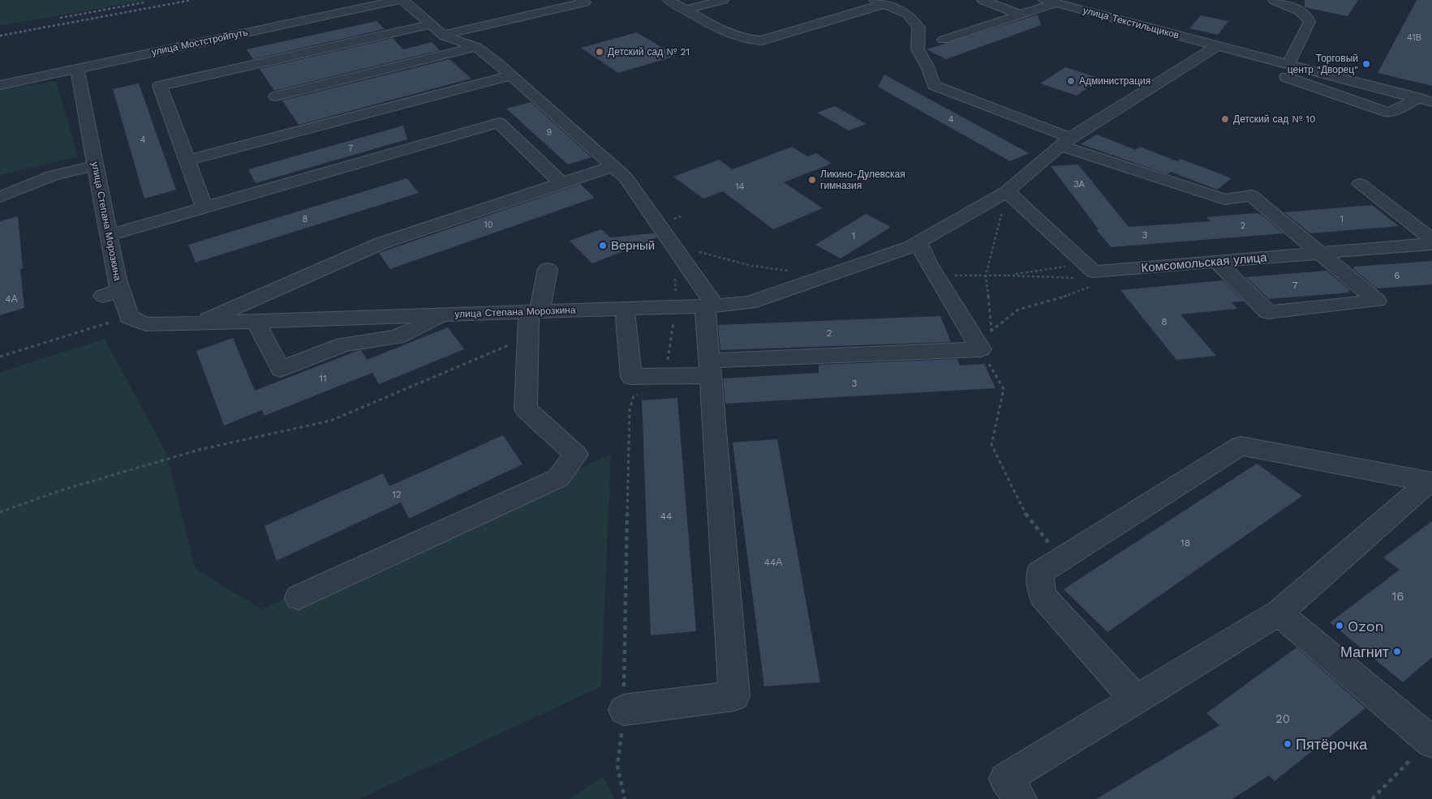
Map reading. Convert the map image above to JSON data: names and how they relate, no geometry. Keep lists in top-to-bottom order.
{
  "streets": {
    "street": [
      "улица Текстильщиков",
      "улица Мостстройпуть",
      "улица Степана Морозкина",
      "Комсомольская улица"
    ]
  },
  "crossings": [
    ["улица Мостстройпуть", "улица Степана Морозкина"]
  ],
  "places": [
    "Детский сад № 21",
    "Торговый центр \"Дворец\"",
    "Администрация",
    "Детский сад № 10",
    "Ликино-Дулевская гимназия",
    "Верный",
    "Ozon",
    "Магнит",
    "Пятёрочка"
  ],
  "house_numbers": [
    "41В",
    "4",
    "9",
    "4",
    "7",
    "3А",
    "14",
    "8",
    "1",
    "10",
    "2",
    "3",
    "1",
    "6",
    "7",
    "4А",
    "8",
    "2",
    "11",
    "3",
    "12",
    "44",
    "18",
    "44А",
    "16",
    "20"
  ]
}
